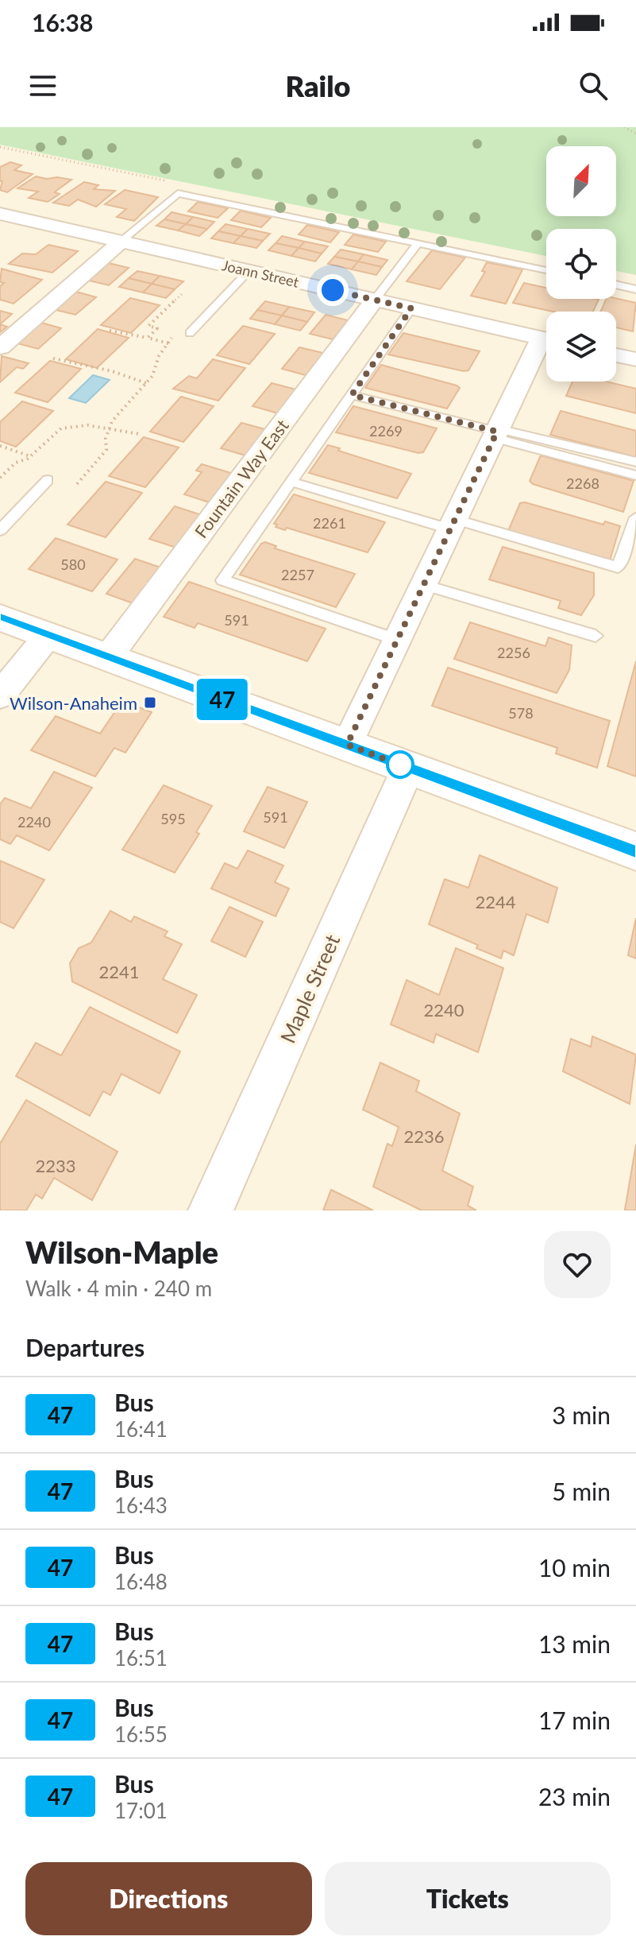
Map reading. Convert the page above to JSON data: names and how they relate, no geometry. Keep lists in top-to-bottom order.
{
  "streets": {
    "street": ["Joann Street", "Fountain Way East", "Maple Street"]
  },
  "crossings": [
    ["Joann Street", "Fountain Way East"]
  ],
  "places": {
    "transit": ["Wilson-Anaheim"]
  },
  "lines": ["bus line 47"],
  "house_numbers": [
    "2269",
    "2268",
    "2261",
    "580",
    "2257",
    "591",
    "2256",
    "578",
    "591",
    "595",
    "2240",
    "2244",
    "2241",
    "2240",
    "2236",
    "2233"
  ],
  "north": "top right",
  "page": {
    "status": "16:38",
    "header": "Railo",
    "on_map": "47",
    "heading": [
      ["Wilson-Maple", "Walk · 4 min · 240 m"],
      "Departures"
    ],
    "list": [
      {
        "mark": "47",
        "name": "Bus",
        "note": "16:41",
        "value": "3 min"
      },
      {
        "mark": "47",
        "name": "Bus",
        "note": "16:43",
        "value": "5 min"
      },
      {
        "mark": "47",
        "name": "Bus",
        "note": "16:48",
        "value": "10 min"
      },
      {
        "mark": "47",
        "name": "Bus",
        "note": "16:51",
        "value": "13 min"
      },
      {
        "mark": "47",
        "name": "Bus",
        "note": "16:55",
        "value": "17 min"
      },
      {
        "mark": "47",
        "name": "Bus",
        "note": "17:01",
        "value": "23 min"
      }
    ],
    "buttons": ["Directions", "Tickets"]
  }
}
